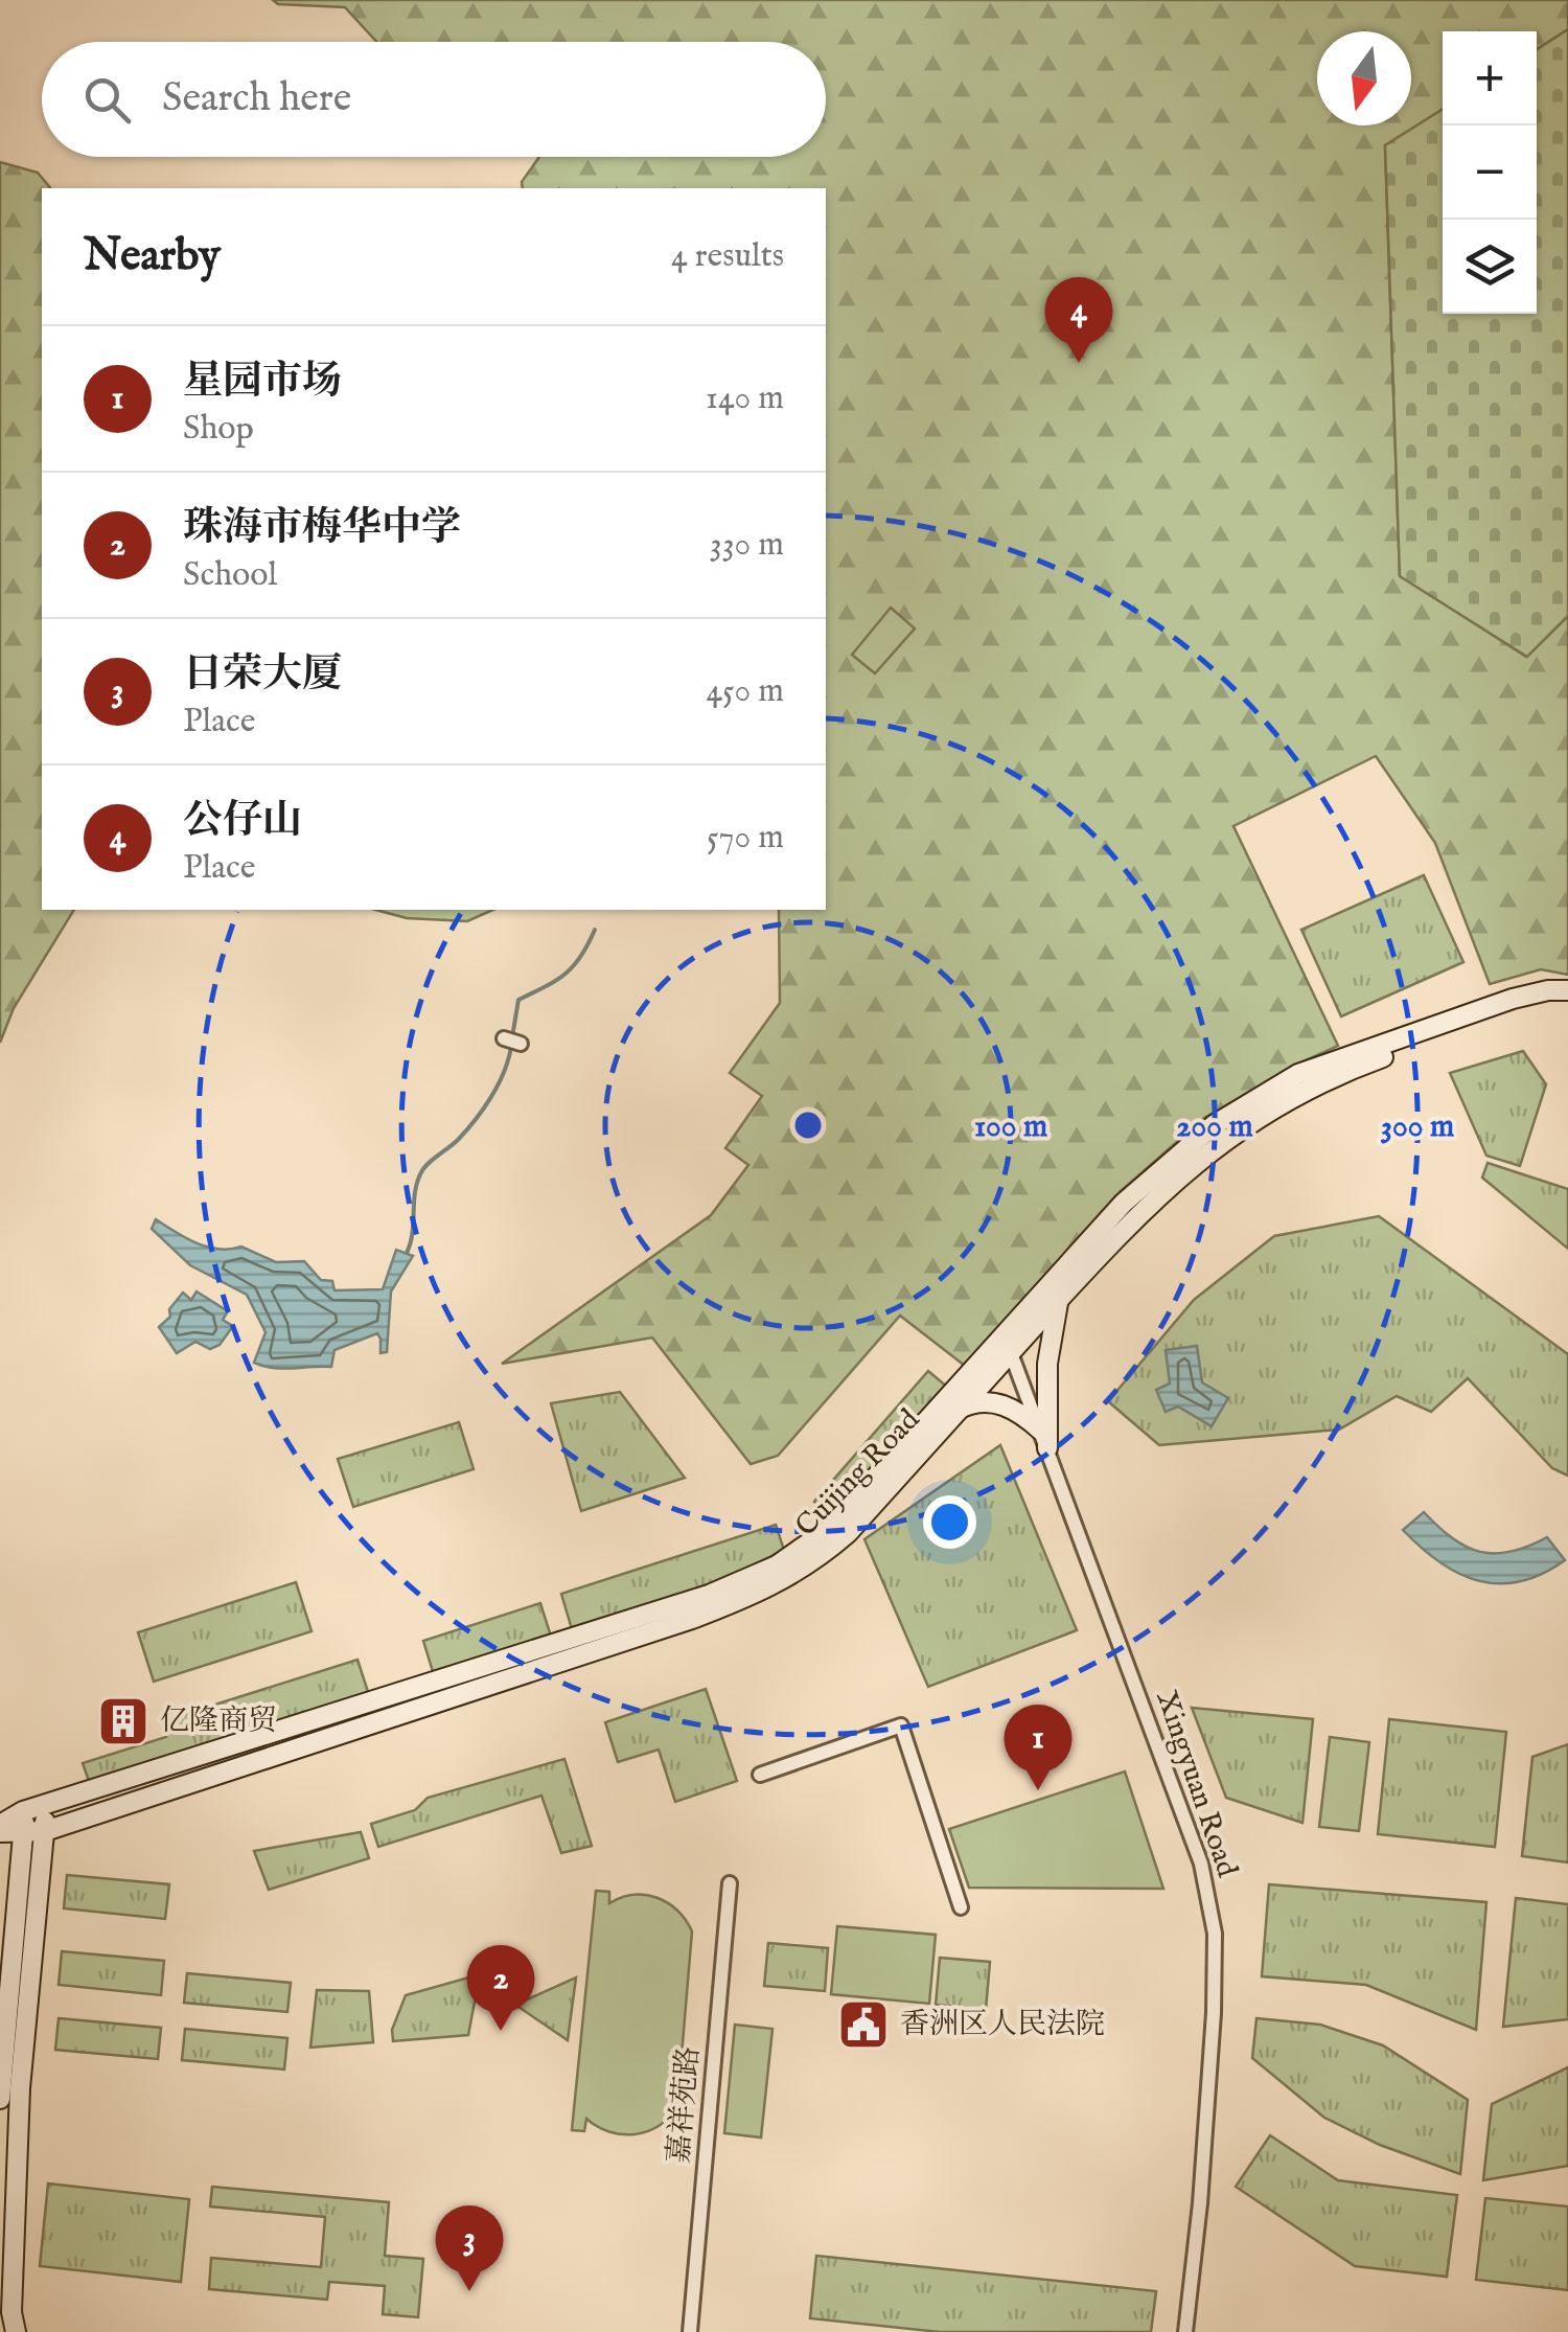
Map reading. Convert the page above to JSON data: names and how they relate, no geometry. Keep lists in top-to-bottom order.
{
  "streets": {
    "main road": ["Cuijing Road"],
    "street": ["Xingyuan Road", "嘉祥苑路"]
  },
  "crossings": [
    ["Cuijing Road", "Xingyuan Road"]
  ],
  "places": {
    "building": ["亿隆商贸"],
    "public building": ["香洲区人民法院"]
  },
  "north": "bottom",
  "page": {
    "map_buttons": ["+", "−"],
    "search": "Search here",
    "heading": ["Nearby", "4 results"],
    "pins": [
      "4",
      "1",
      "2",
      "3"
    ],
    "list": [
      {
        "mark": "1",
        "name": "星园市场",
        "note": "Shop",
        "value": "140 m"
      },
      {
        "mark": "2",
        "name": "珠海市梅华中学",
        "note": "School",
        "value": "330 m"
      },
      {
        "mark": "3",
        "name": "日荣大厦",
        "note": "Place",
        "value": "450 m"
      },
      {
        "mark": "4",
        "name": "公仔山",
        "note": "Place",
        "value": "570 m"
      }
    ]
  },
  "rings": ["100 m", "200 m", "300 m"]
}
